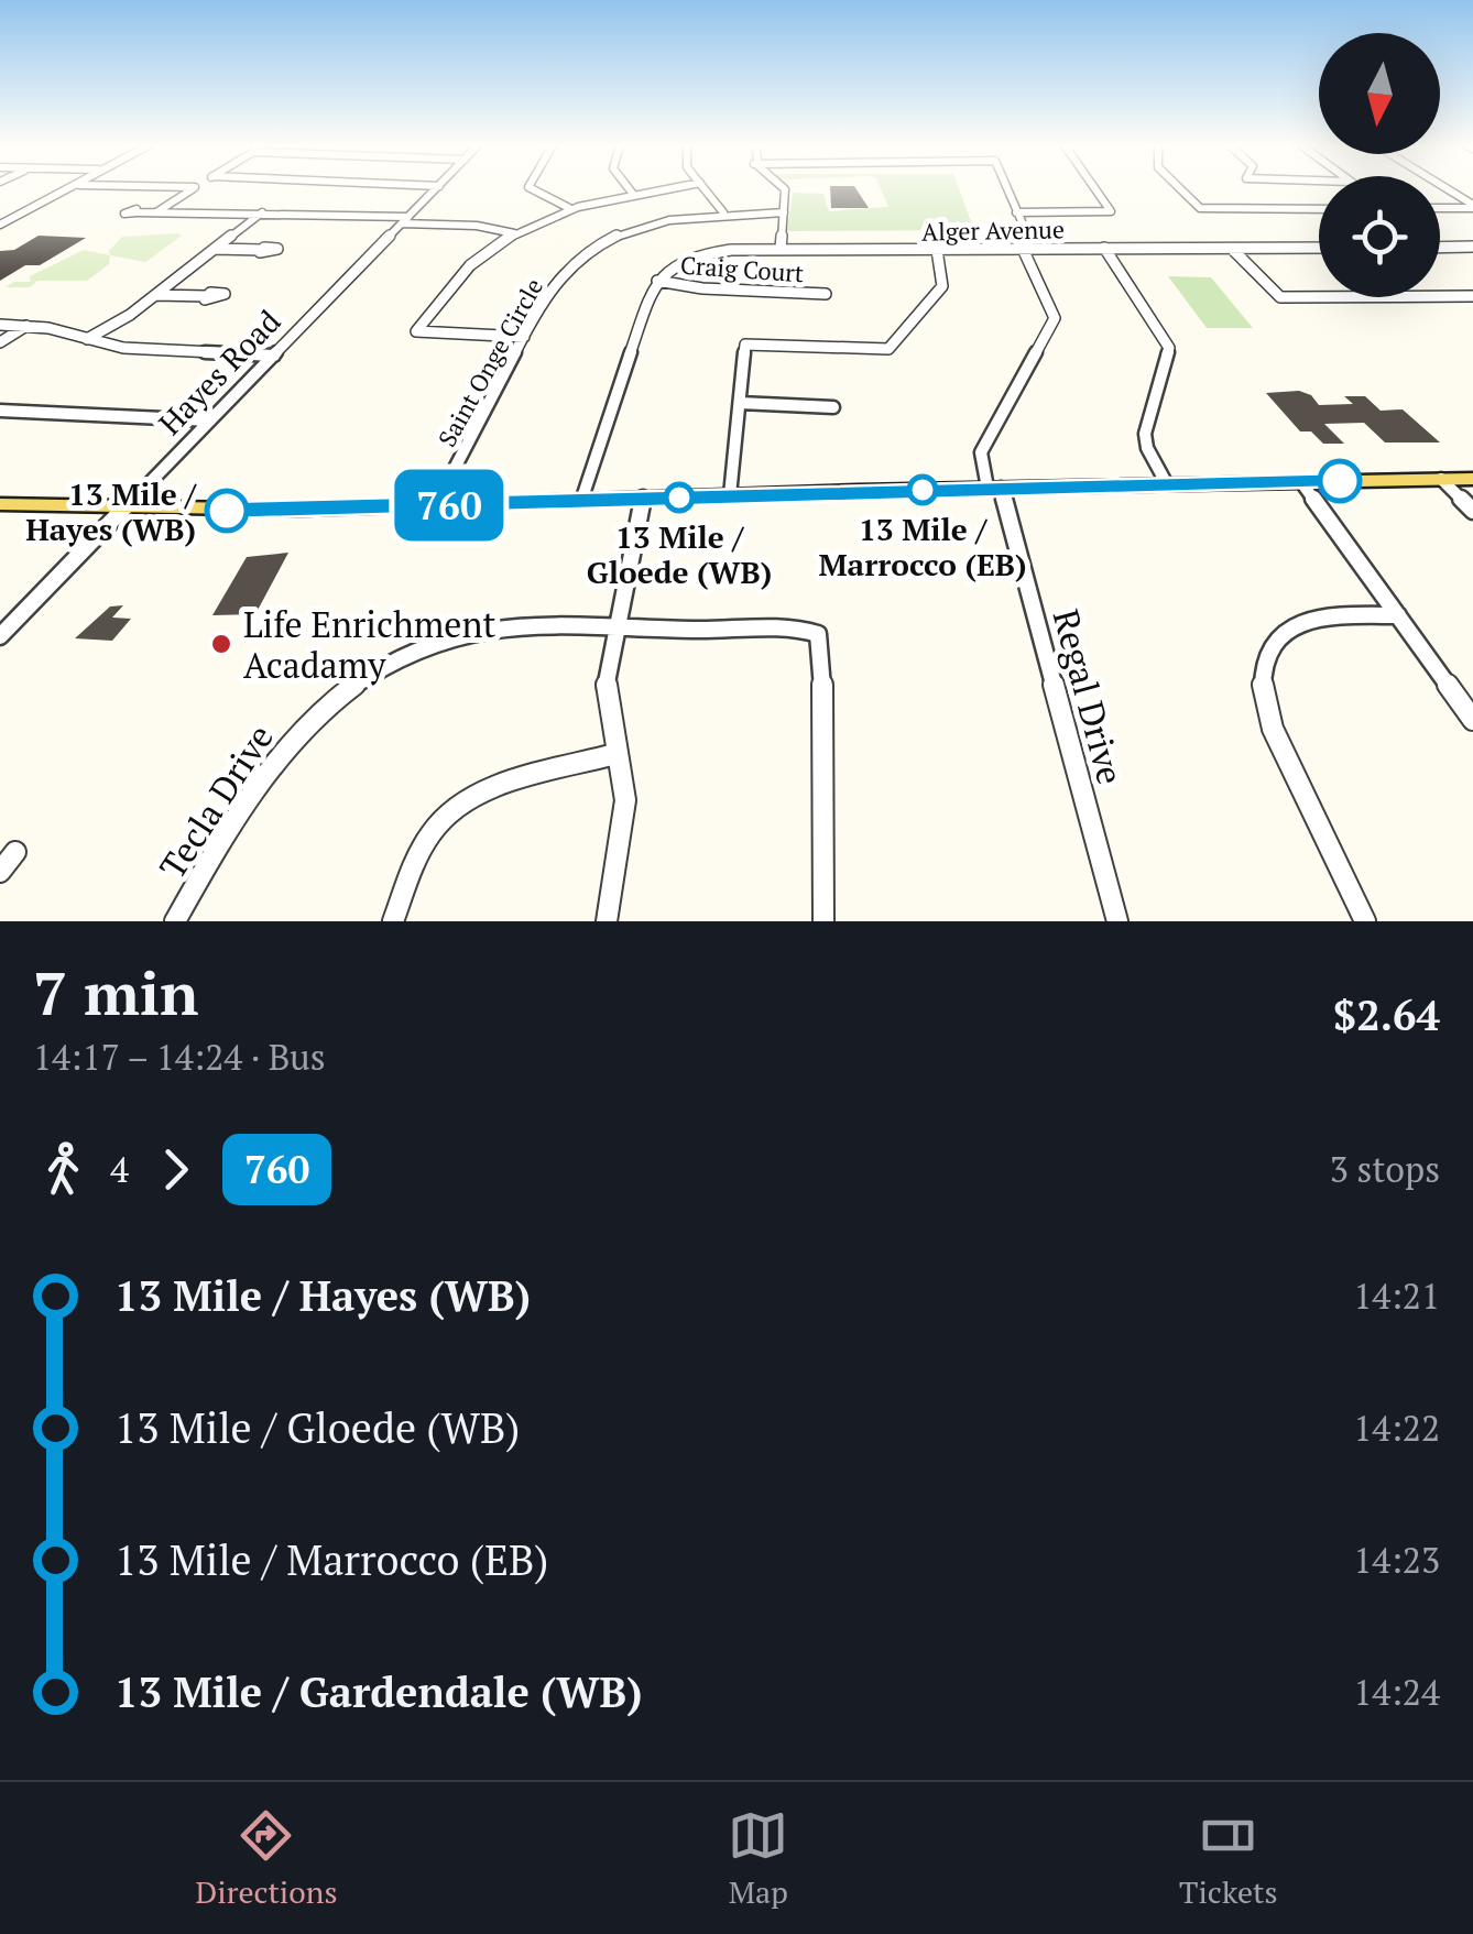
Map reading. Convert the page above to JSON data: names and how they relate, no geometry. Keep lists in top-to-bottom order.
{
  "streets": {
    "street": [
      "Alger Avenue",
      "Craig Court",
      "Saint Onge Circle",
      "Hayes Road",
      "Regal Drive",
      "Tecla Drive"
    ]
  },
  "crossings": [
    ["Alger Avenue", "Craig Court"],
    ["Alger Avenue", "Regal Drive"]
  ],
  "places": [
    "13 Mile / Marrocco (EB)",
    "13 Mile / Gloede (WB)",
    "13 Mile / Hayes (WB)",
    "Life Enrichment Acadamy"
  ],
  "lines": ["bus line 760"],
  "north": "bottom",
  "page": {
    "on_map": "760",
    "heading": ["7 min", "14:17 – 14:24 · Bus", "$2.64"],
    "legs": ["4", "760", "3 stops"],
    "list": [
      {
        "name": "13 Mile / Hayes (WB)",
        "value": "14:21"
      },
      {
        "name": "13 Mile / Gloede (WB)",
        "value": "14:22"
      },
      {
        "name": "13 Mile / Marrocco (EB)",
        "value": "14:23"
      },
      {
        "name": "13 Mile / Gardendale (WB)",
        "value": "14:24"
      }
    ],
    "tabs": ["Directions", "Map", "Tickets"]
  }
}
